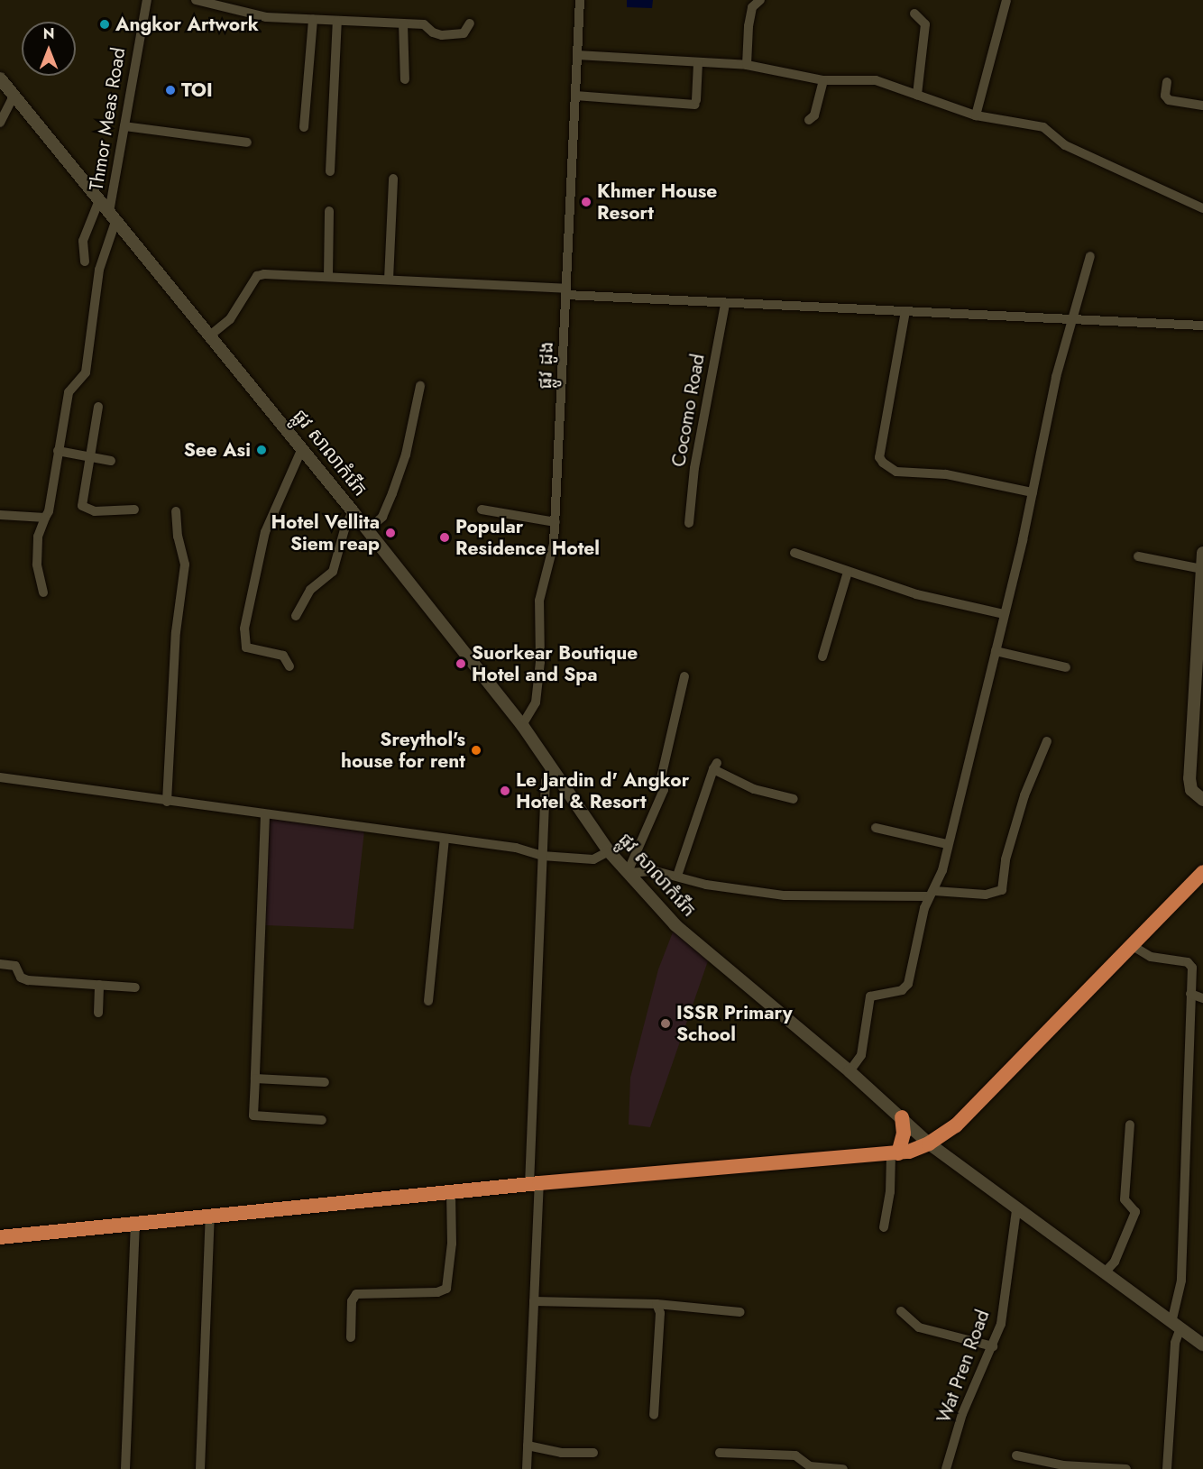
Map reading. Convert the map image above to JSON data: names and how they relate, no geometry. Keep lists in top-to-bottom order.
{
  "streets": {
    "street": [
      "Thmor Meas Road",
      "ផ្លូវ ដូង",
      "Cocomo Road",
      "ផ្លូវ សាលាកំរើក",
      "Wat Pren Road"
    ]
  },
  "crossings": [
    ["Thmor Meas Road", "ផ្លូវ សាលាកំរើក"],
    ["ផ្លូវ ដូង", "ផ្លូវ សាលាកំរើក"],
    ["ផ្លូវ សាលាកំរើក", "Wat Pren Road"]
  ],
  "places": [
    "Angkor Artwork",
    "TOI",
    "Khmer House Resort",
    "See Asi",
    "Hotel Vellita Siem reap",
    "Popular Residence Hotel",
    "Suorkear Boutique Hotel and Spa",
    "Sreythol's house for rent",
    "Le Jardin d' Angkor Hotel & Resort",
    "ISSR Primary School"
  ],
  "north": "top"
}
